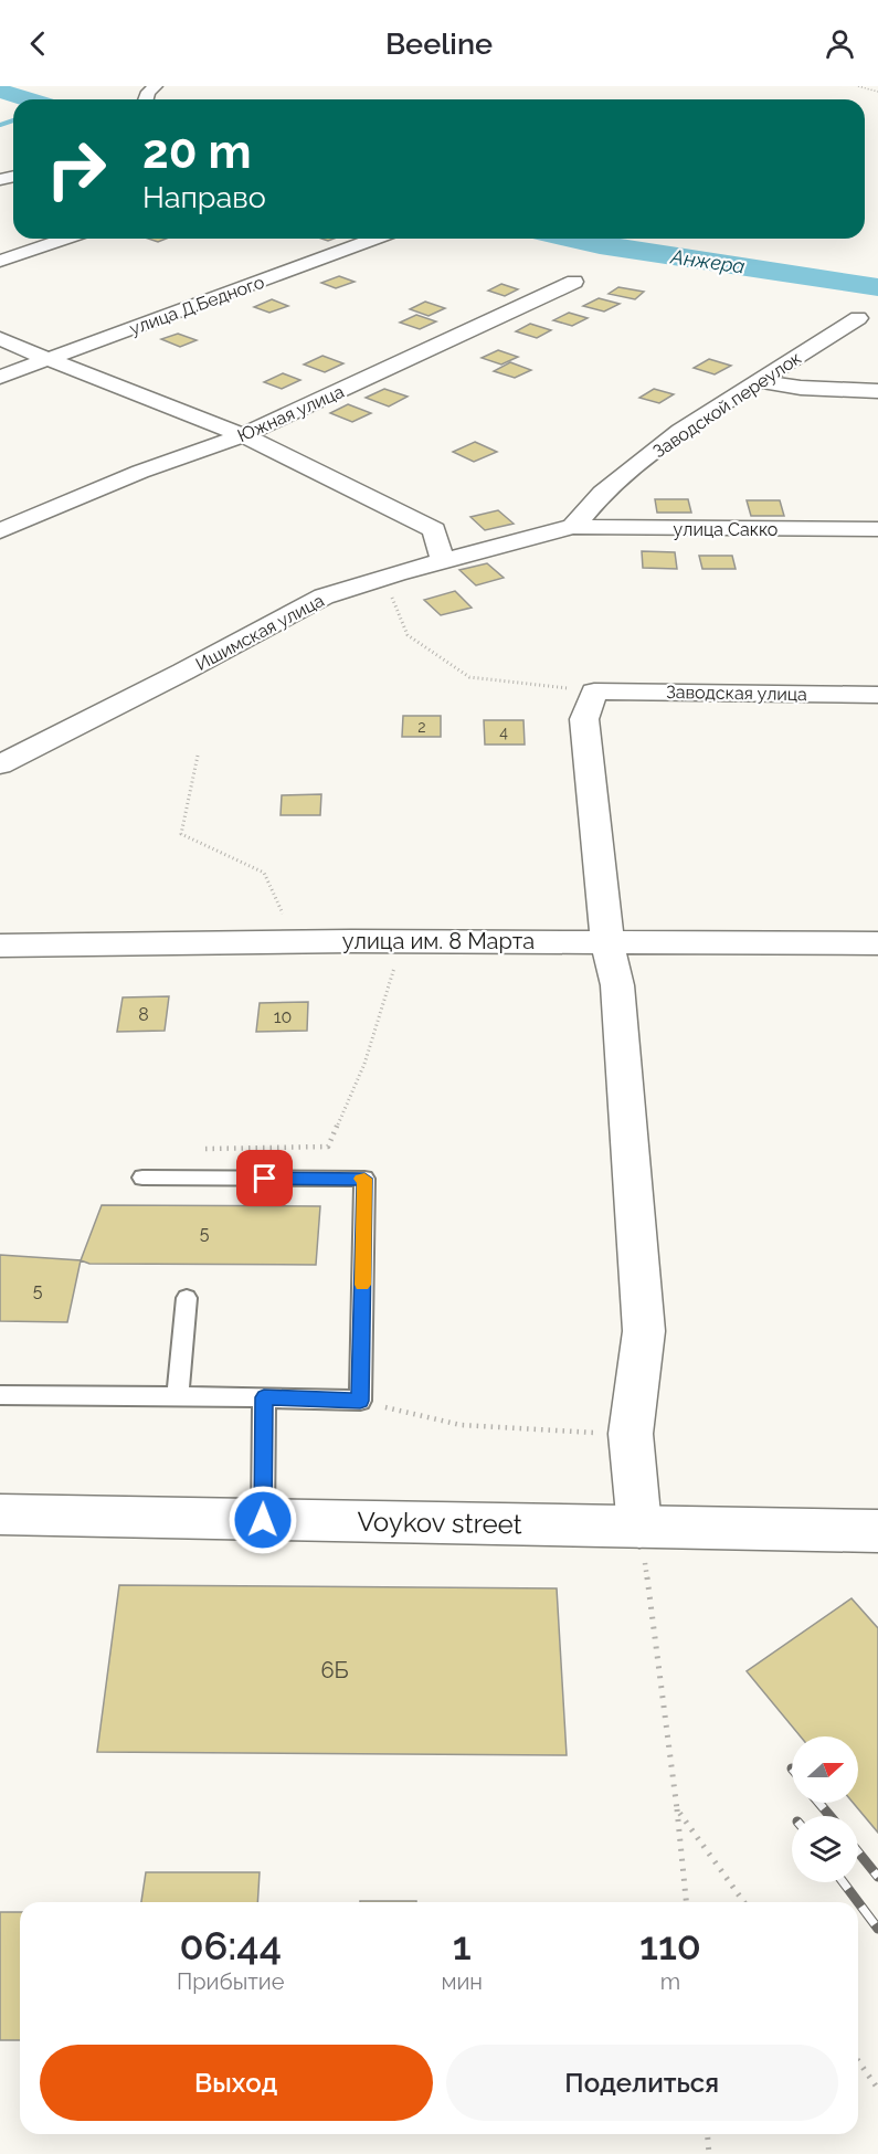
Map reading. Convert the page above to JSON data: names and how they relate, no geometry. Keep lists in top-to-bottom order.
{
  "streets": {
    "street": [
      "улица Д.Бедного",
      "Заводской переулок",
      "Южная улица",
      "улица Сакко",
      "Ишимская улица",
      "Заводская улица",
      "улица им. 8 Марта",
      "Voykov street"
    ]
  },
  "crossings": [
    ["Заводской переулок", "улица Сакко"],
    ["Заводской переулок", "Ишимская улица"],
    ["улица Сакко", "Ишимская улица"]
  ],
  "water": ["Анжера"],
  "house_numbers": [
    "2",
    "4",
    "8",
    "10",
    "5",
    "5",
    "6Б"
  ],
  "north": "right",
  "page": {
    "header": "Beeline",
    "turn": ["20 m", "Направо"],
    "eta": [
      "06:44",
      "Прибытие",
      "1",
      "мин",
      "110",
      "m"
    ],
    "buttons": ["Выход", "Поделиться"]
  }
}
